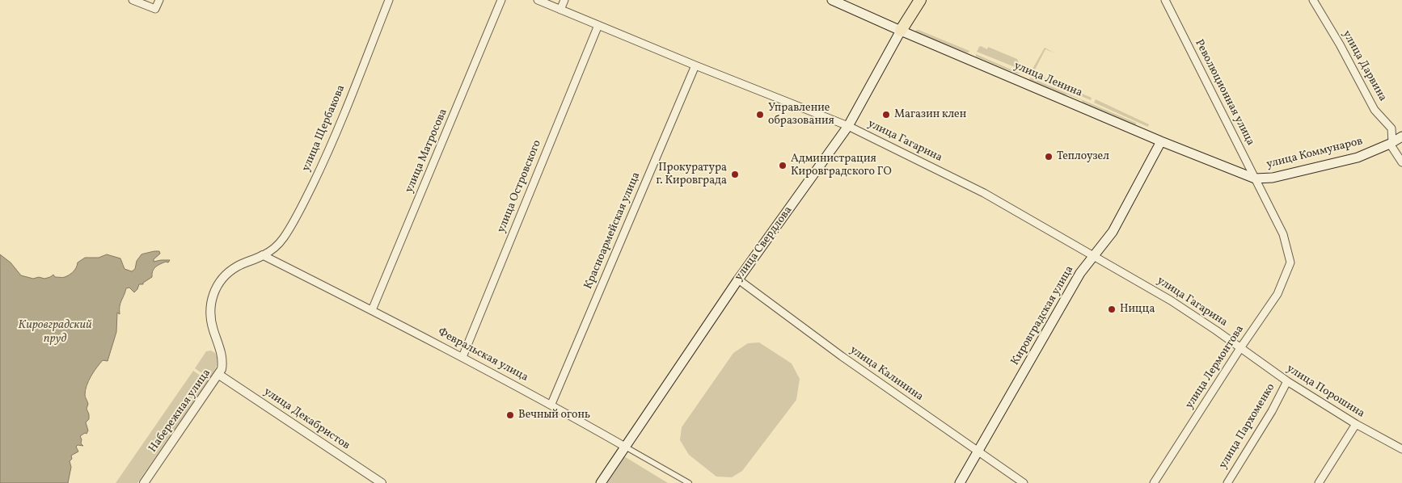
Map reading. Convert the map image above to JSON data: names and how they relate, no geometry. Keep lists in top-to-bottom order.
{
  "streets": {
    "main road": [
      "улица Ленина",
      "улица Коммунаров",
      "улица Свердлова",
      "Кировградская улица"
    ],
    "street": [
      "улица Дарвина",
      "Революционная улица",
      "улица Щербакова",
      "улица Гагарина",
      "улица Матросова",
      "улица Островского",
      "Красноармейская улица",
      "Февральская улица",
      "улица Лермонтова",
      "улица Калинина",
      "улица Порошина",
      "Набережная улица",
      "улица Декабристов",
      "улица Пархоменко"
    ]
  },
  "crossings": [
    ["улица Дарвина", "улица Коммунаров"],
    ["улица Ленина", "Революционная улица"],
    ["улица Ленина", "улица Коммунаров"],
    ["улица Ленина", "улица Свердлова"],
    ["улица Ленина", "Кировградская улица"],
    ["Революционная улица", "улица Коммунаров"],
    ["Революционная улица", "улица Лермонтова"],
    ["улица Щербакова", "Февральская улица"],
    ["улица Щербакова", "Набережная улица"],
    ["улица Гагарина", "улица Островского"],
    ["улица Гагарина", "Красноармейская улица"],
    ["улица Гагарина", "улица Свердлова"],
    ["улица Гагарина", "Кировградская улица"],
    ["улица Гагарина", "улица Лермонтова"],
    ["улица Гагарина", "улица Порошина"],
    ["улица Матросова", "Февральская улица"],
    ["улица Островского", "Февральская улица"],
    ["Красноармейская улица", "Февральская улица"],
    ["улица Свердлова", "Февральская улица"],
    ["улица Свердлова", "улица Калинина"],
    ["Кировградская улица", "улица Калинина"],
    ["Февральская улица", "Набережная улица"],
    ["улица Лермонтова", "улица Порошина"],
    ["улица Порошина", "улица Пархоменко"],
    ["Набережная улица", "улица Декабристов"]
  ],
  "water": ["Кировградский пруд"],
  "places": [
    "Управление образования",
    "Магазин клен",
    "Теплоузел",
    "Администрация Кировградского ГО",
    "Прокуратура г. Кировграда",
    "Ницца",
    "Вечный огонь"
  ]
}
